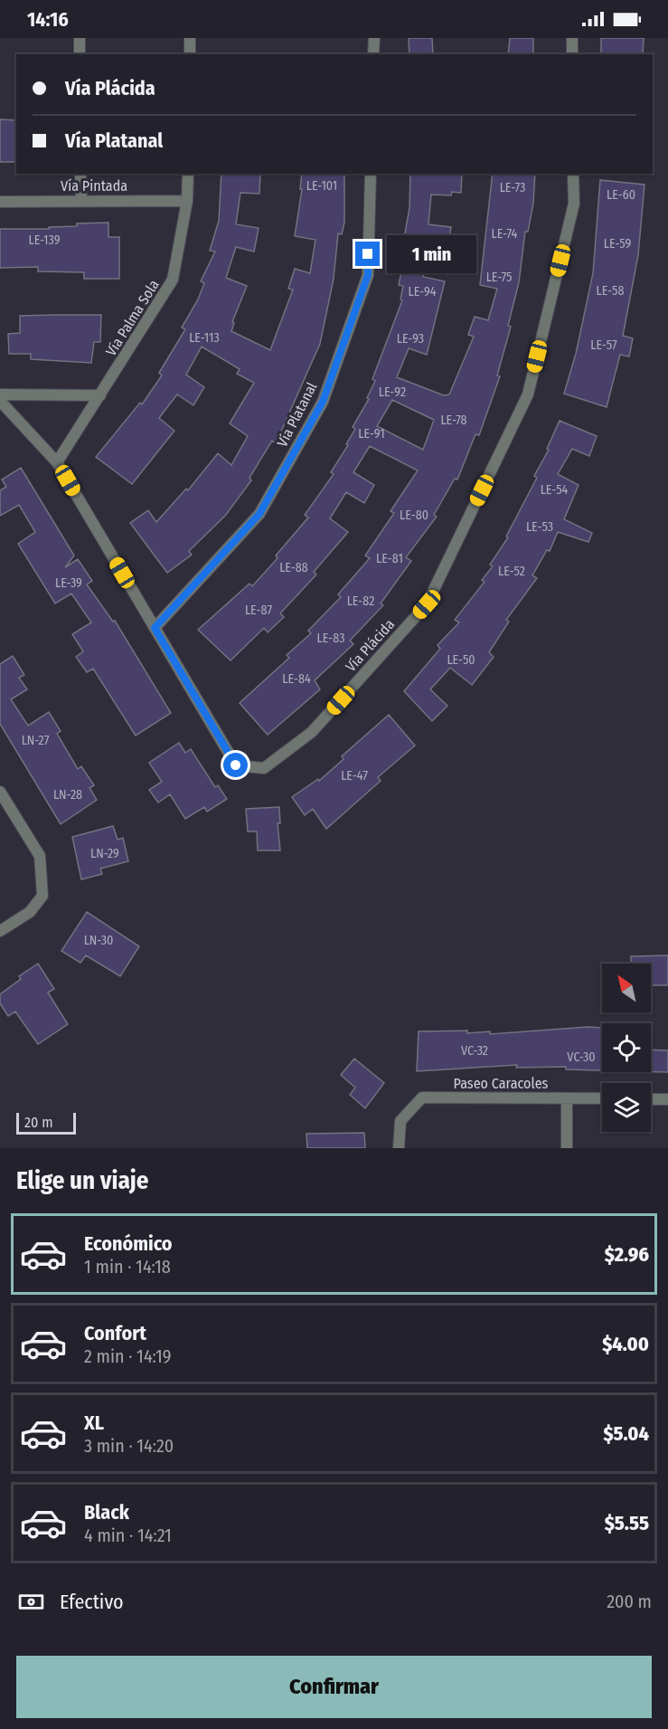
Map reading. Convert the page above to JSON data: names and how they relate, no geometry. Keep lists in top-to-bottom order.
{
  "streets": {
    "street": [
      "Vía Pintada",
      "Vía Palma Sola",
      "Vía Platanal",
      "Vía Plácida",
      "Paseo Caracoles"
    ]
  },
  "crossings": [
    ["Vía Pintada", "Vía Palma Sola"],
    ["Vía Palma Sola", "Vía Plácida"],
    ["Vía Platanal", "Vía Plácida"]
  ],
  "house_numbers": [
    "LE-101",
    "LE-73",
    "LE-60",
    "LE-74",
    "LE-139",
    "LE-59",
    "LE-75",
    "LE-58",
    "LE-94",
    "LE-113",
    "LE-93",
    "LE-57",
    "LE-92",
    "LE-78",
    "LE-91",
    "LE-54",
    "LE-80",
    "LE-53",
    "LE-81",
    "LE-88",
    "LE-52",
    "LE-39",
    "LE-82",
    "LE-87",
    "LE-83",
    "LE-50",
    "LE-84",
    "LN-27",
    "LE-47",
    "LN-28",
    "LN-29",
    "LN-30",
    "VC-32",
    "VC-30"
  ],
  "scale_bar": "20 m",
  "north": "top left",
  "page": {
    "status": "14:16",
    "banner": ["Vía Plácida", "Vía Platanal"],
    "bubble": "1 min",
    "scale": "20 m",
    "heading": "Elige un viaje",
    "list": [
      {
        "name": "Económico",
        "note": "1 min · 14:18",
        "value": "$2.96"
      },
      {
        "name": "Confort",
        "note": "2 min · 14:19",
        "value": "$4.00"
      },
      {
        "name": "XL",
        "note": "3 min · 14:20",
        "value": "$5.04"
      },
      {
        "name": "Black",
        "note": "4 min · 14:21",
        "value": "$5.55"
      }
    ],
    "pay": ["Efectivo", "200 m"],
    "buttons": "Confirmar"
  }
}
